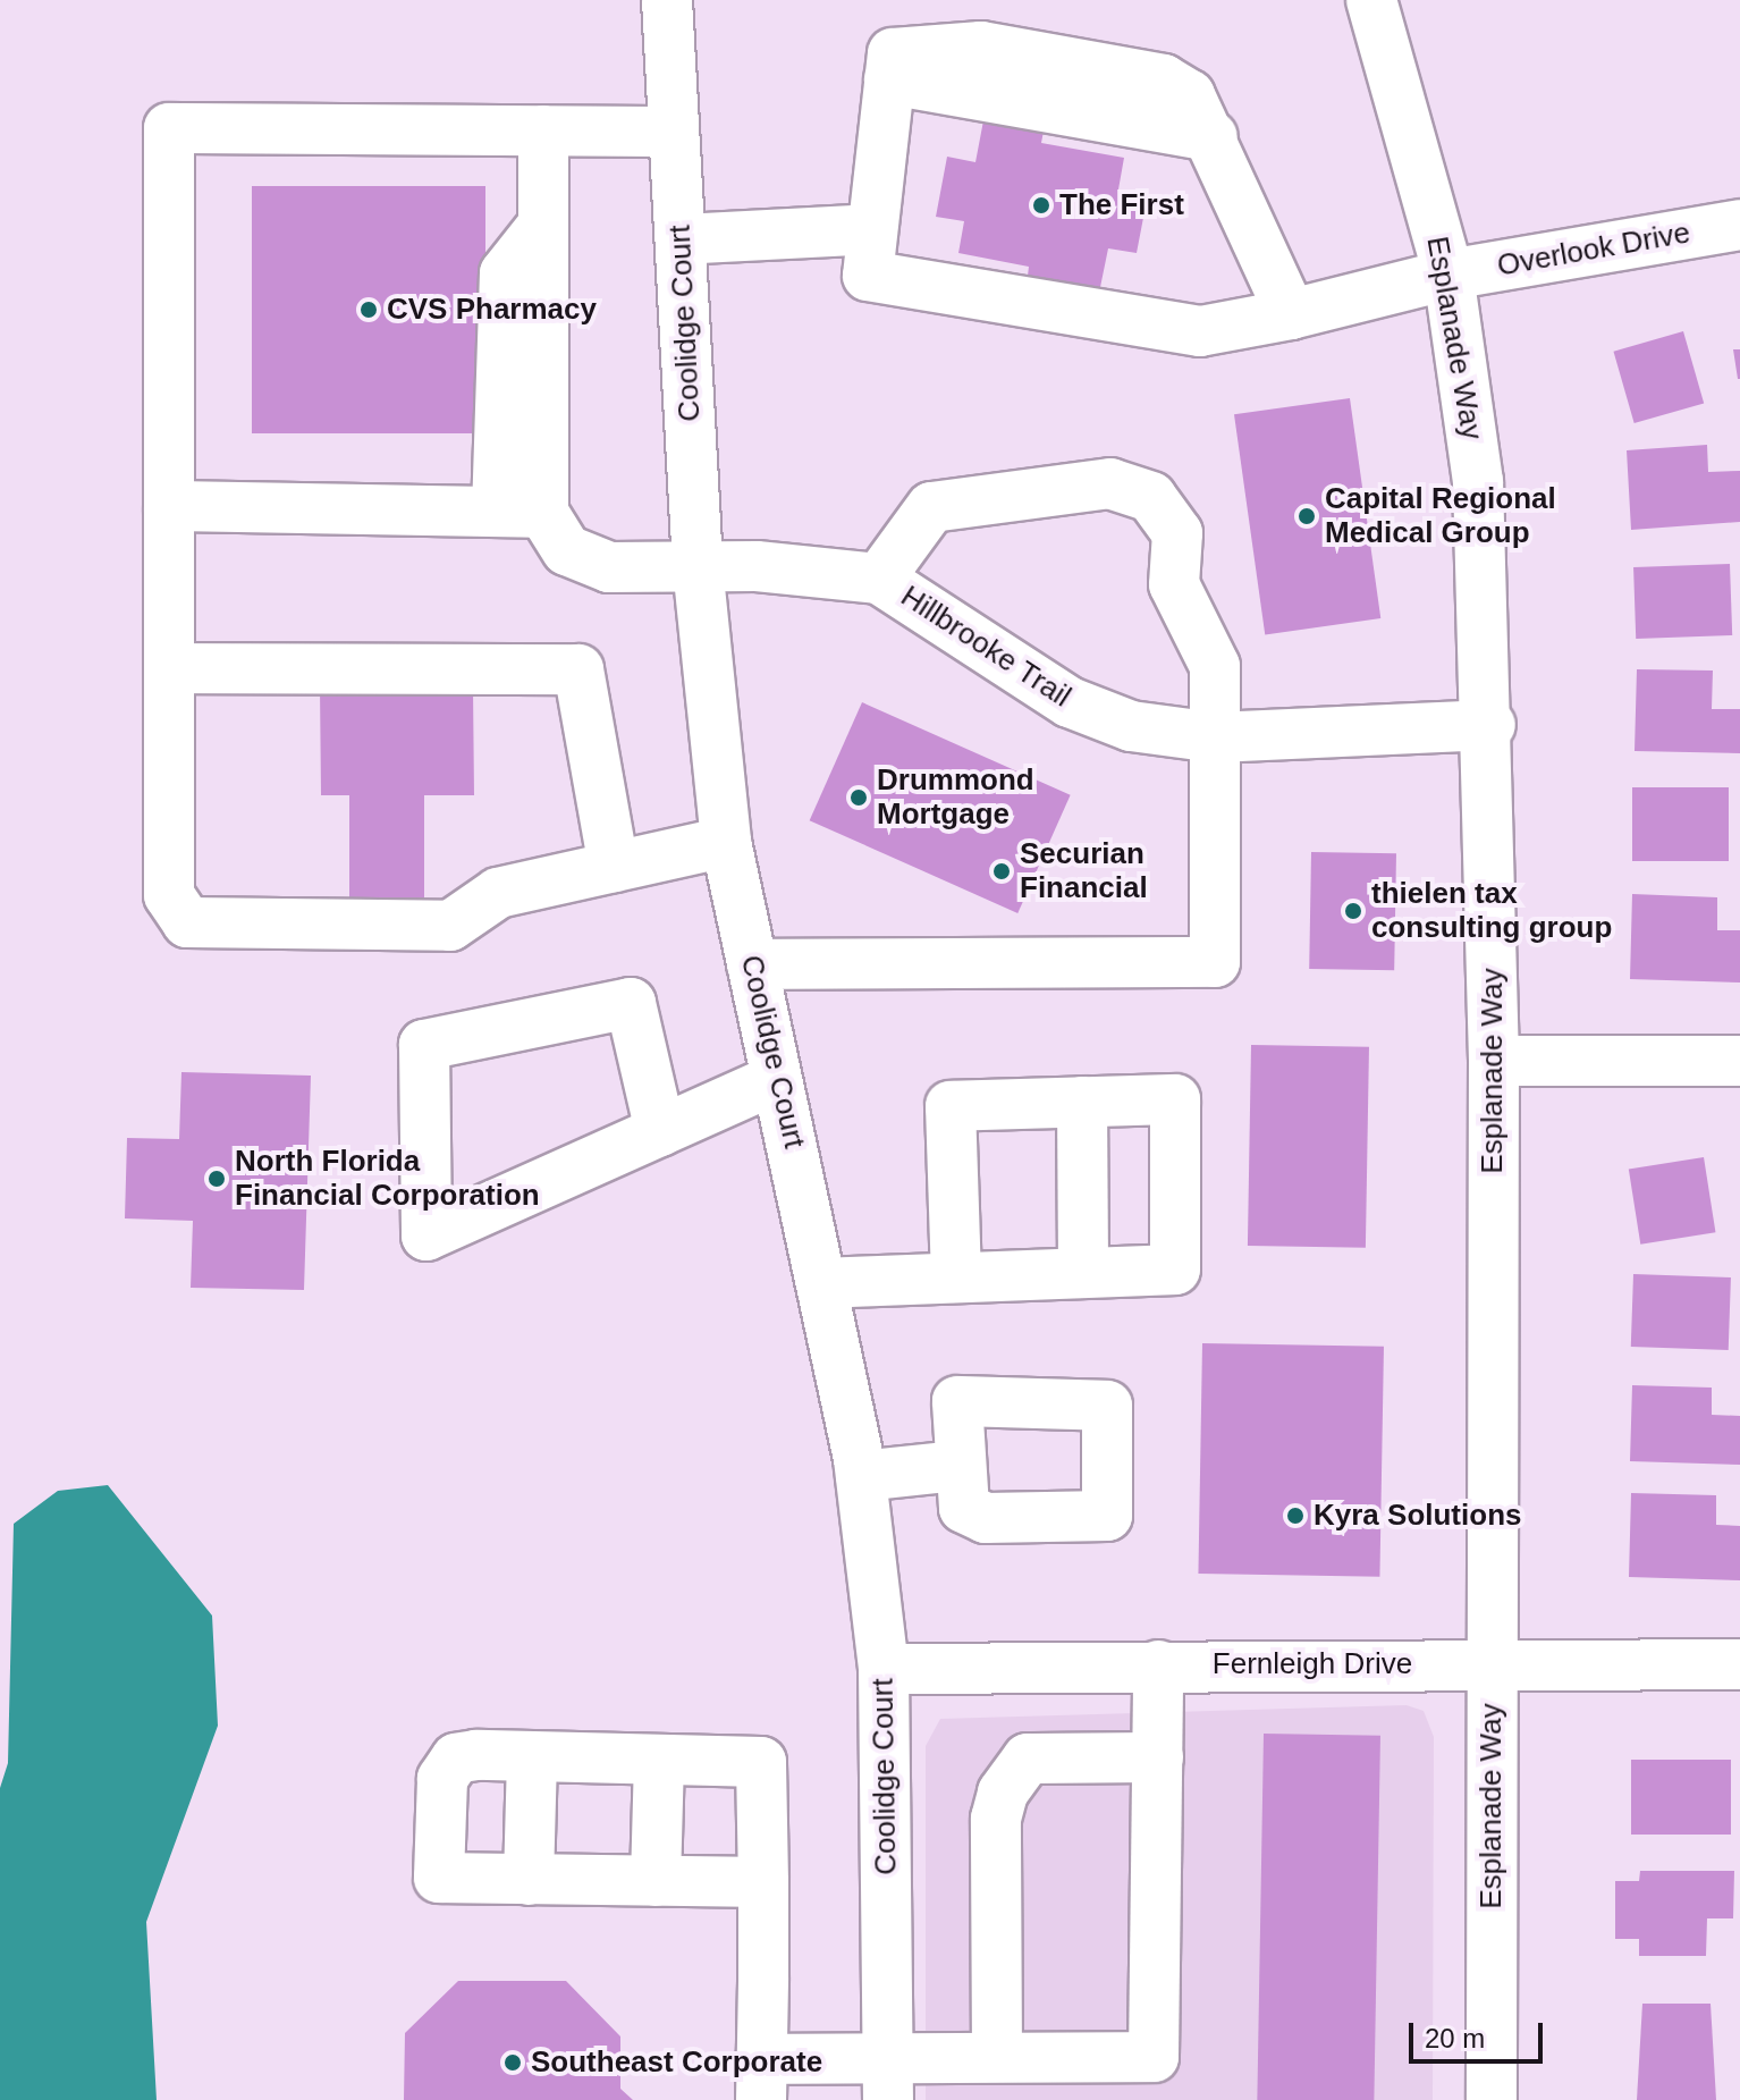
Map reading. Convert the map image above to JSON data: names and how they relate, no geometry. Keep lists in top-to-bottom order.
{
  "streets": {
    "street": [
      "Overlook Drive",
      "Coolidge Court",
      "Esplanade Way",
      "Hillbrooke Trail",
      "Fernleigh Drive"
    ]
  },
  "crossings": [
    ["Overlook Drive", "Esplanade Way"],
    ["Coolidge Court", "Hillbrooke Trail"],
    ["Coolidge Court", "Fernleigh Drive"],
    ["Esplanade Way", "Hillbrooke Trail"],
    ["Esplanade Way", "Fernleigh Drive"]
  ],
  "places": [
    "The First",
    "CVS Pharmacy",
    "Capital Regional Medical Group",
    "Drummond Mortgage",
    "Securian Financial",
    "thielen tax consulting group",
    "North Florida Financial Corporation",
    "Kyra Solutions",
    "Southeast Corporate"
  ],
  "scale_bar": "20 m"
}
